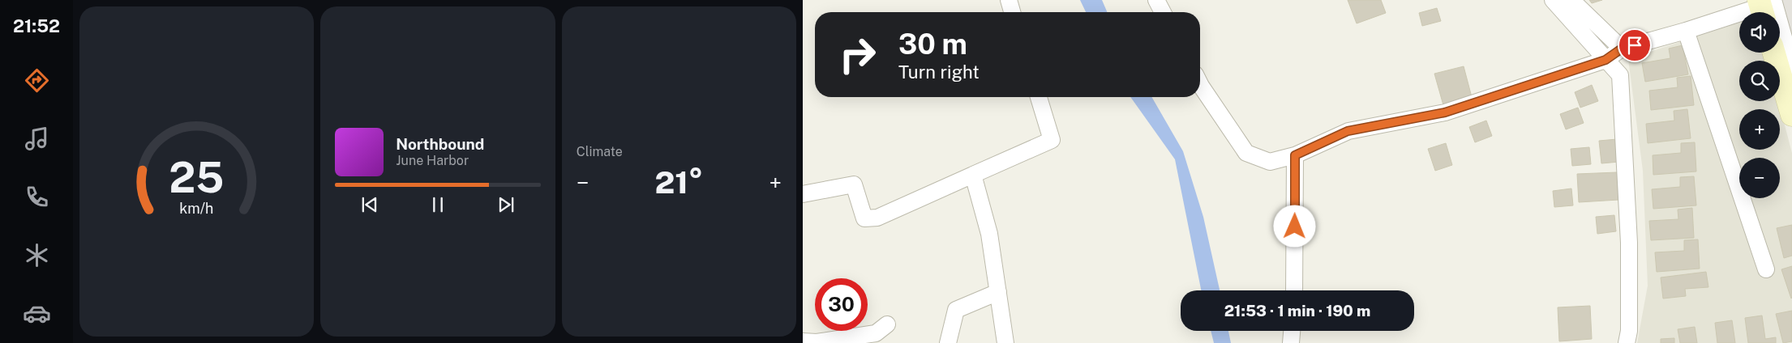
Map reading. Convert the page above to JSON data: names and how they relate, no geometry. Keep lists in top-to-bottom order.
{
  "page": {
    "tabs": "21:52",
    "tile": "Climate",
    "map_buttons": ["+", "−"],
    "turn": ["30 m", "Turn right"],
    "song": ["Northbound", "June Harbor"],
    "heat": ["−", "21°", "+"],
    "limit": "30",
    "trip": "21:53 · 1 min · 190 m",
    "gauge": ["25", "km/h"]
  }
}
